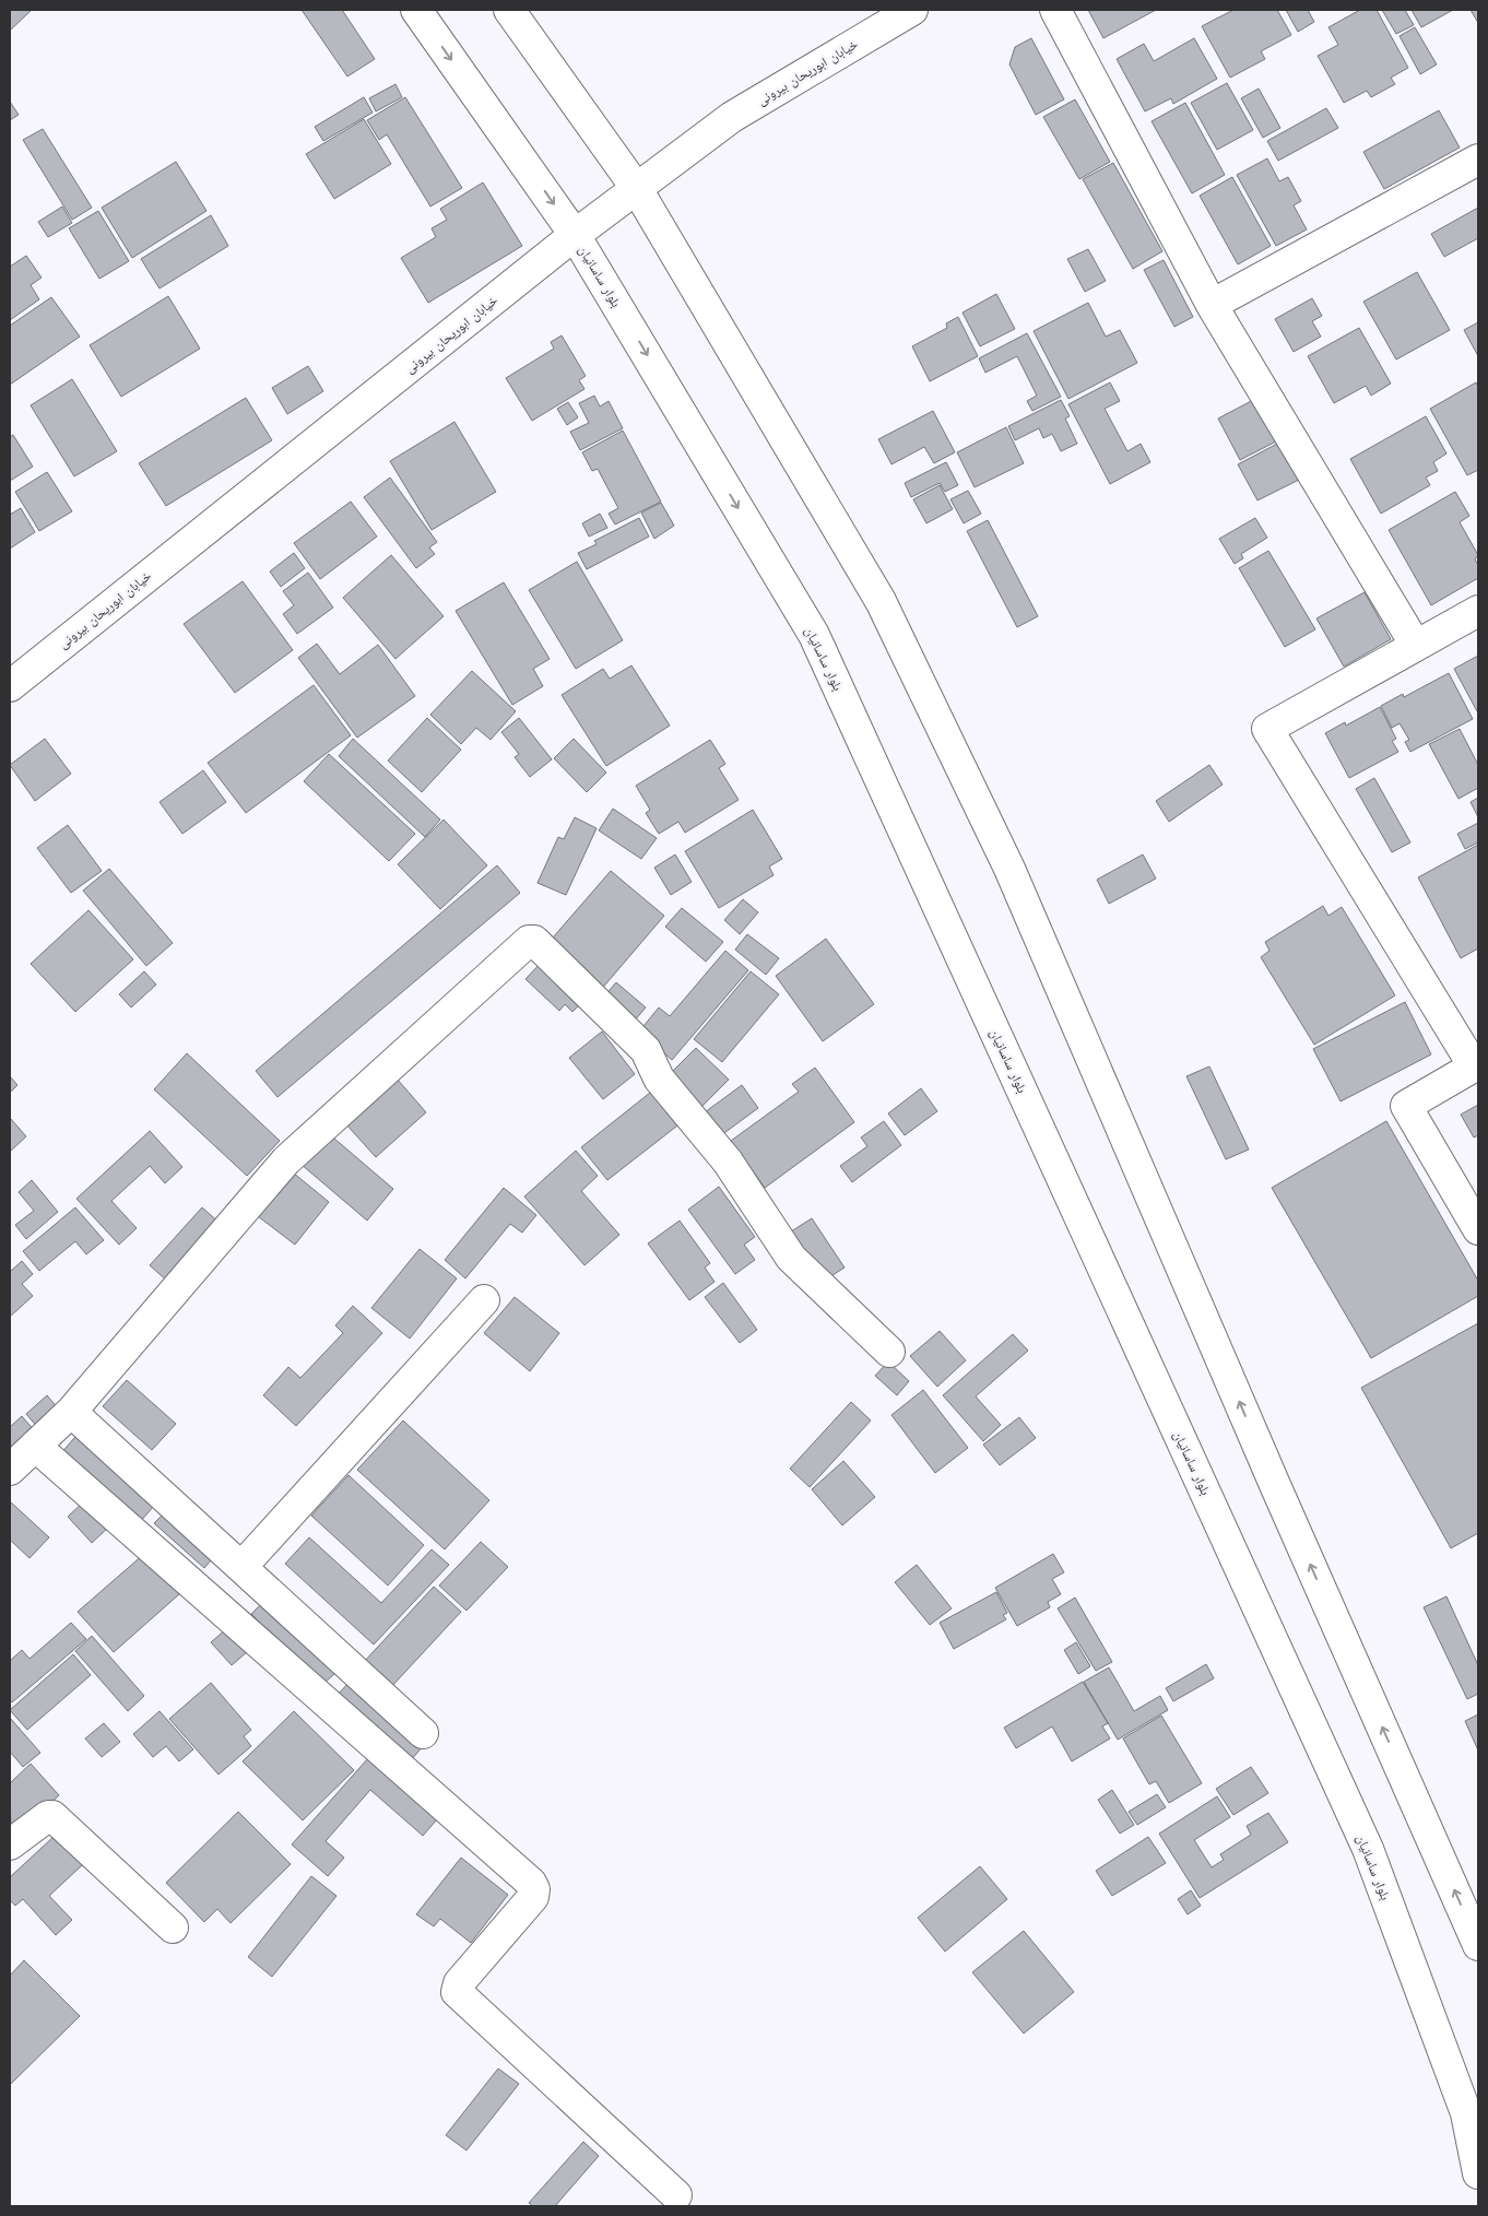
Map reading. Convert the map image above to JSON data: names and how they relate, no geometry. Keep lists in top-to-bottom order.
{
  "streets": {
    "main road": ["خیابان ابوریحان بیرونی", "بلوار ساسانیان"]
  },
  "crossings": [
    ["خیابان ابوریحان بیرونی", "بلوار ساسانیان"]
  ]
}
